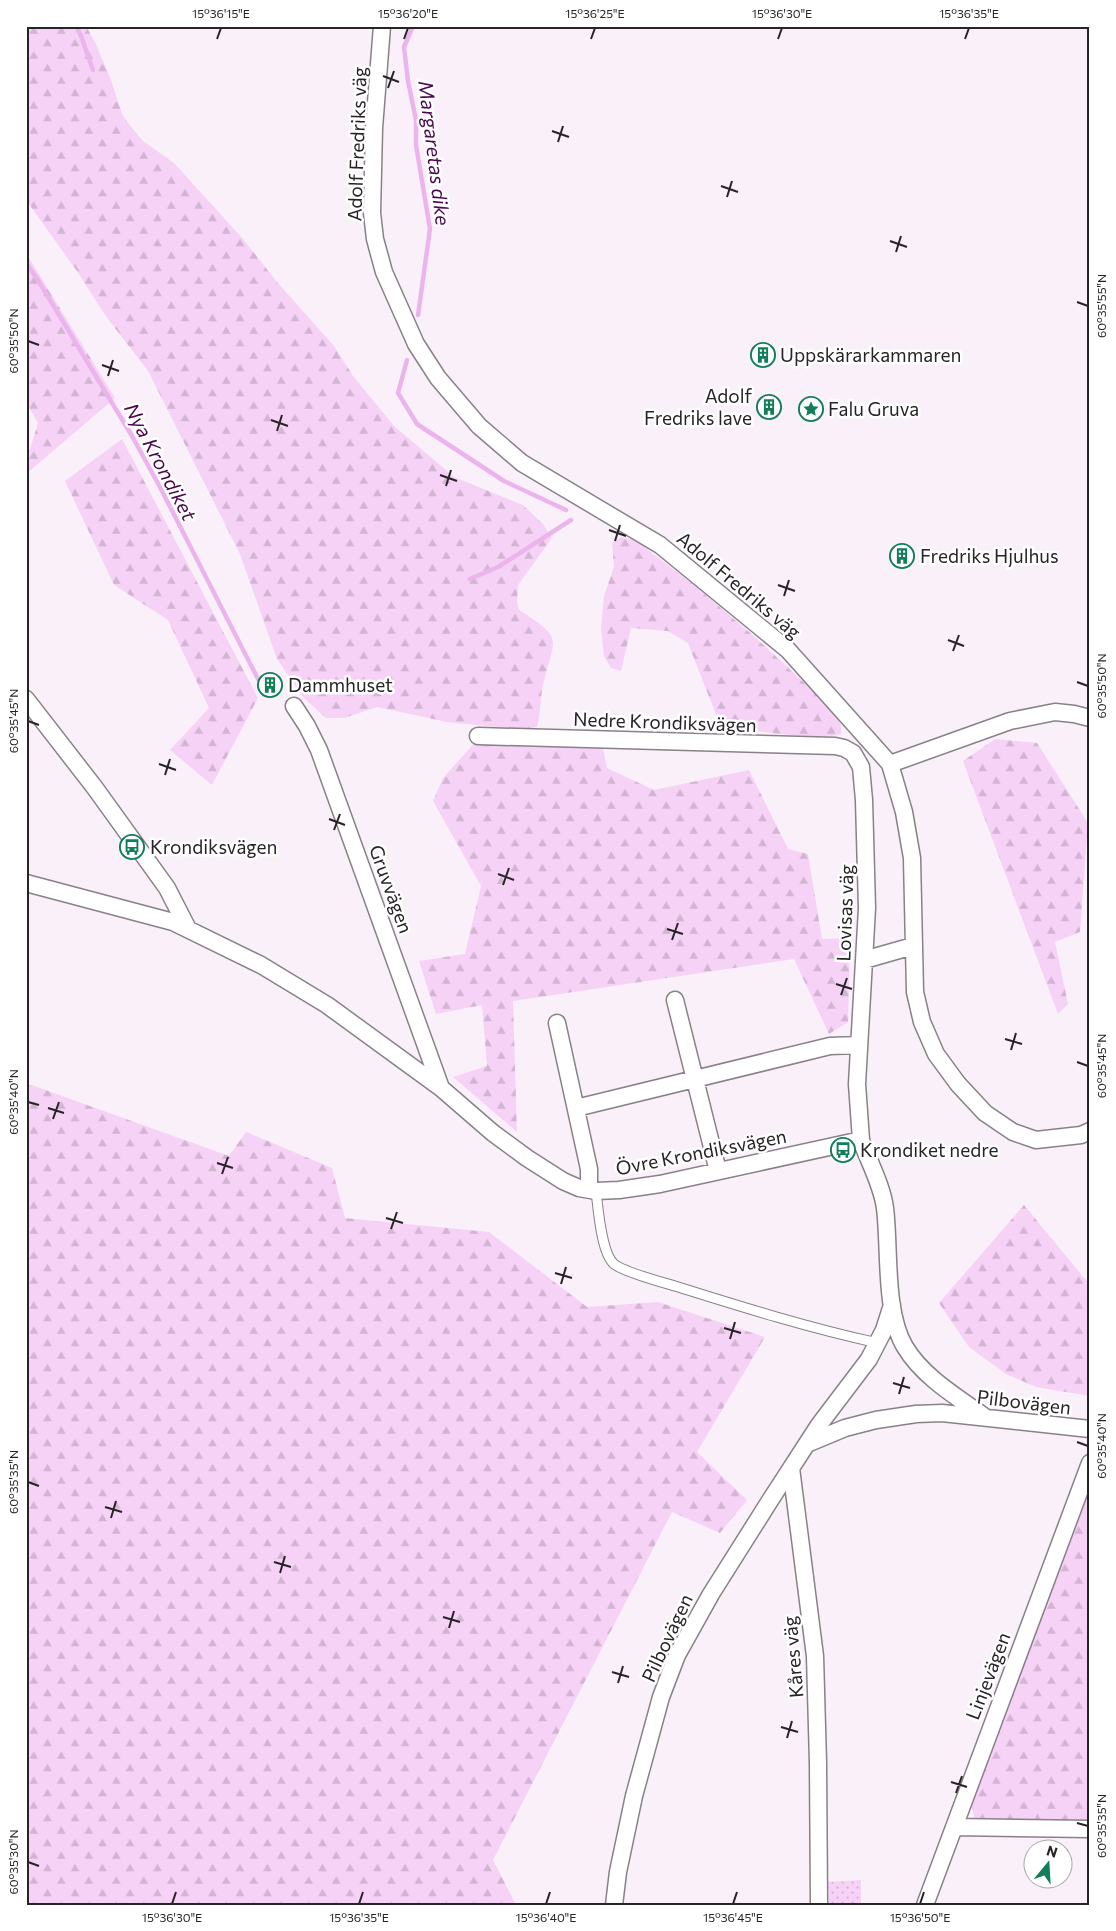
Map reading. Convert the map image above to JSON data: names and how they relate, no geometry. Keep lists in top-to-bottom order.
{
  "streets": {
    "street": [
      "Adolf Fredriks väg",
      "Nedre Krondiksvägen",
      "Gruvvägen",
      "Lovisas väg",
      "Övre Krondiksvägen",
      "Pilbovägen",
      "Kåres väg",
      "Linjevägen"
    ]
  },
  "crossings": [
    ["Nedre Krondiksvägen", "Lovisas väg"],
    ["Gruvvägen", "Övre Krondiksvägen"],
    ["Lovisas väg", "Övre Krondiksvägen"],
    ["Pilbovägen", "Kåres väg"]
  ],
  "water": ["Margaretas dike", "Nya Krondiket"],
  "places": {
    "building": [
      "Uppskärarkammaren",
      "Adolf Fredriks lave",
      "Fredriks Hjulhus",
      "Dammhuset"
    ],
    "place": ["Falu Gruva"],
    "bus stop": ["Krondiksvägen", "Krondiket nedre"]
  },
  "north": "top",
  "coordinates": [
    "15°36'15\"E",
    "15°36'20\"E",
    "15°36'25\"E",
    "15°36'30\"E",
    "15°36'35\"E",
    "60°35'55\"N",
    "60°35'50\"N",
    "60°35'45\"N",
    "60°35'40\"N",
    "60°35'35\"N",
    "60°35'30\"N",
    "15°36'40\"E",
    "15°36'45\"E",
    "15°36'50\"E"
  ]
}
